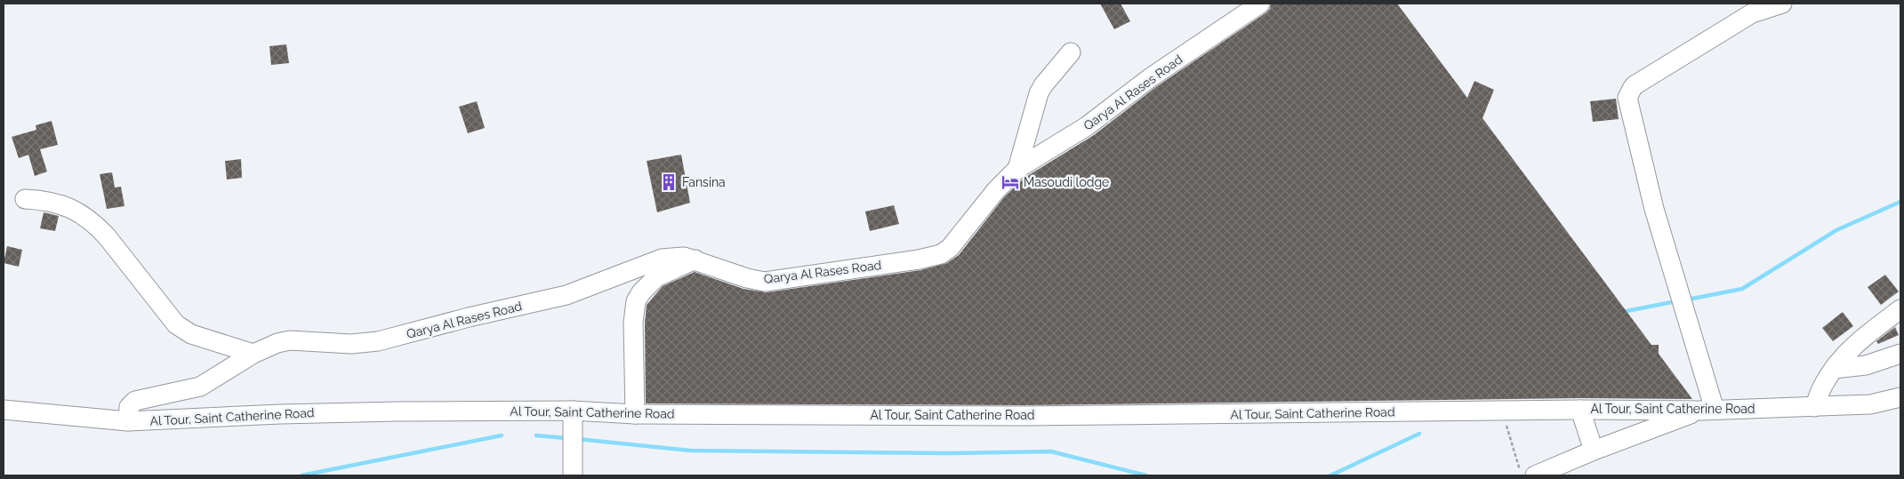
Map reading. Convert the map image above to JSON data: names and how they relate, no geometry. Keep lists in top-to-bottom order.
{
  "streets": {
    "street": ["Qarya Al Rases Road", "Al Tour, Saint Catherine Road"]
  },
  "crossings": [
    ["Qarya Al Rases Road", "Al Tour, Saint Catherine Road"]
  ],
  "places": {
    "building": ["Fansina"],
    "hotel": ["Masoudi lodge"]
  }
}
